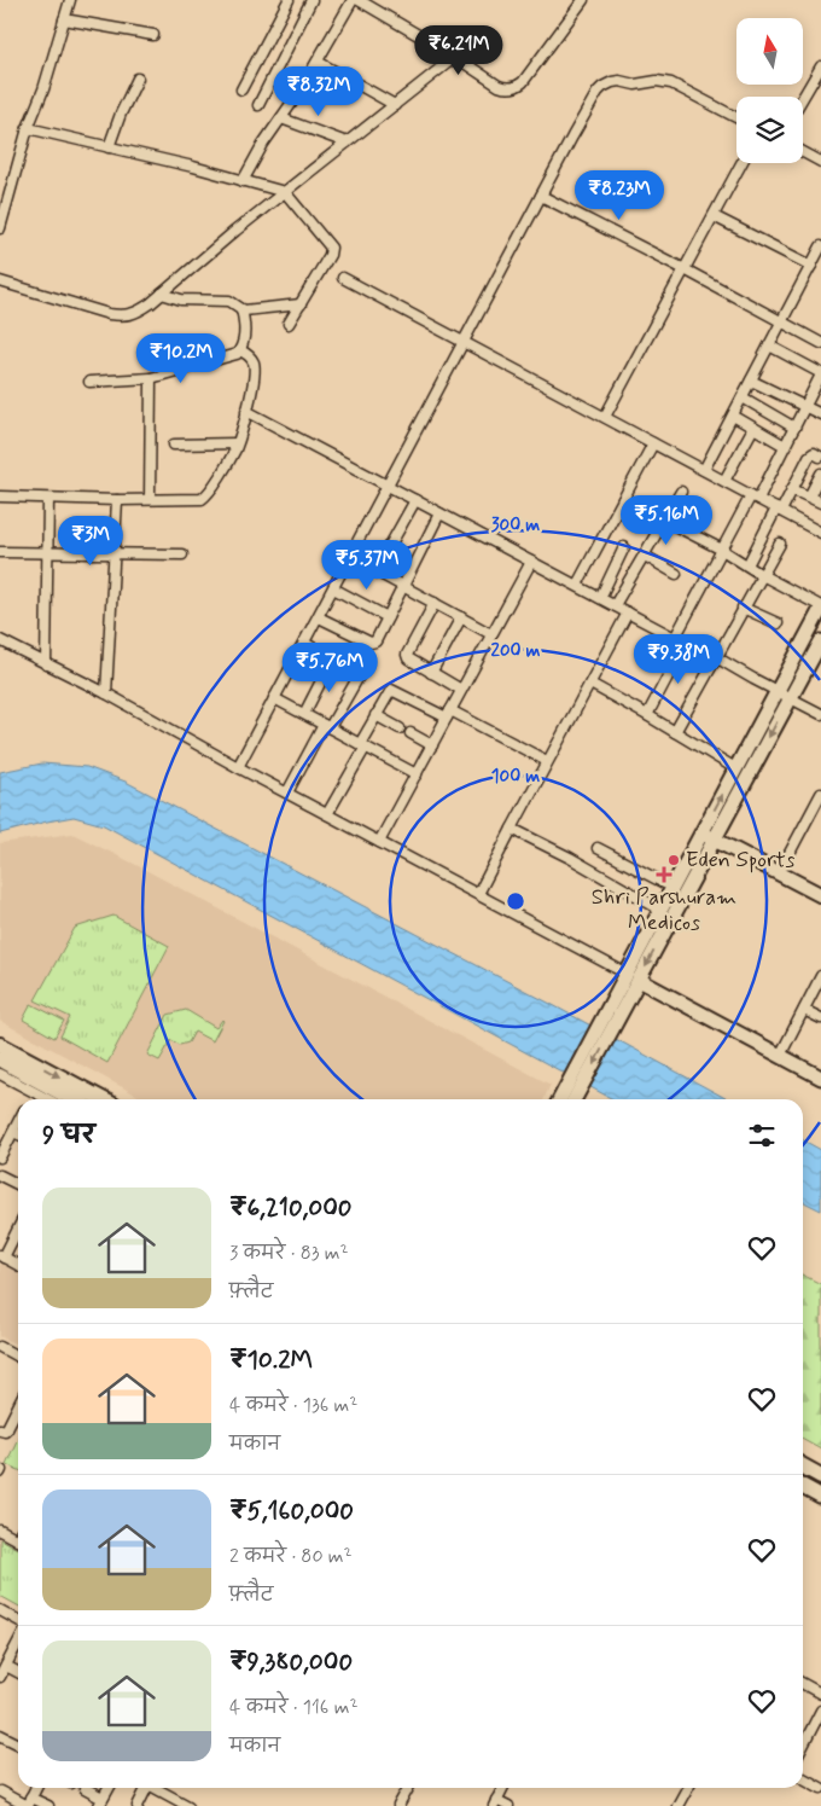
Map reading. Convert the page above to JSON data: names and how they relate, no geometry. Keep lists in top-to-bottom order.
{
  "places": {
    "other": ["Eden Sports"],
    "health": ["Shri Parshuram Medicos"]
  },
  "north": "top",
  "page": {
    "price": [
      "₹6.21M",
      "₹8.32M",
      "₹8.23M",
      "₹10.2M",
      "₹5.16M",
      "₹3M",
      "₹5.37M",
      "₹9.38M",
      "₹5.76M"
    ],
    "heading": "9 घर",
    "list": [
      {
        "name": "₹6,210,000",
        "note": "3 कमरे · 83 m² · फ़्लैट"
      },
      {
        "name": "₹10.2M",
        "note": "4 कमरे · 136 m² · मकान"
      },
      {
        "name": "₹5,160,000",
        "note": "2 कमरे · 80 m² · फ़्लैट"
      },
      {
        "name": "₹9,380,000",
        "note": "4 कमरे · 116 m² · मकान"
      }
    ]
  },
  "rings": ["300 m", "200 m", "100 m"]
}
